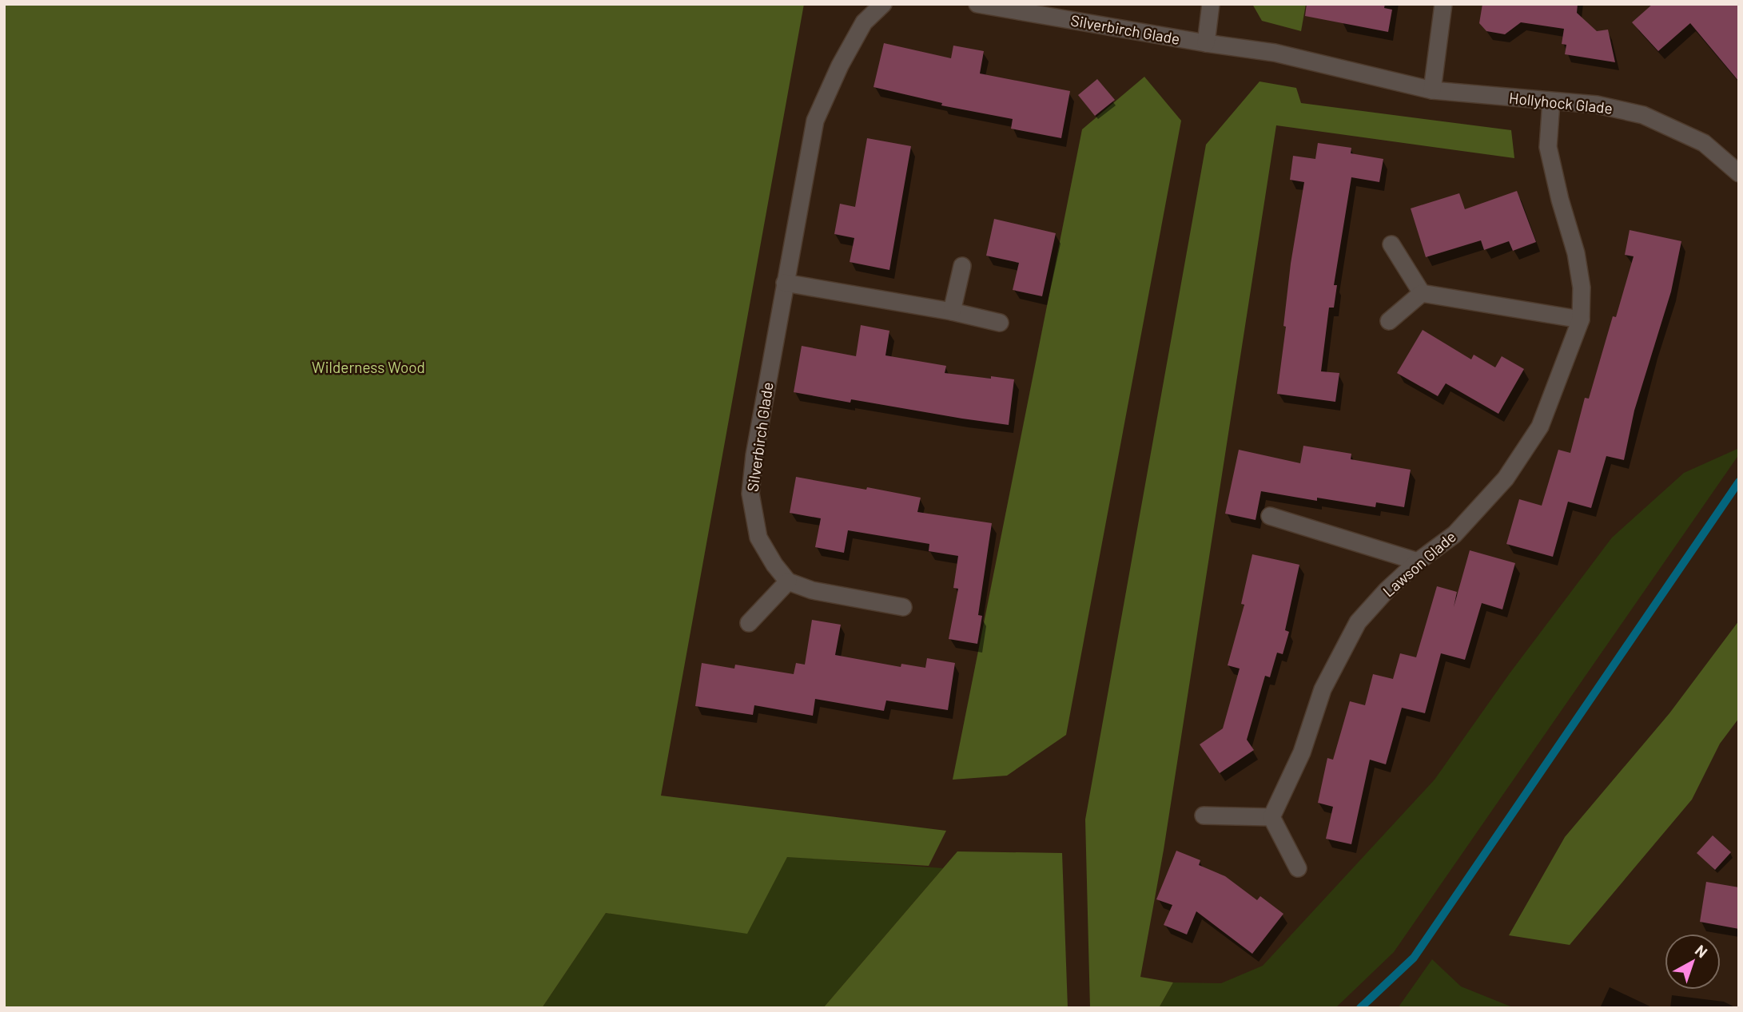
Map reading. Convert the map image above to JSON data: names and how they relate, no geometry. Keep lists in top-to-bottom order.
{
  "streets": {
    "street": ["Silverbirch Glade", "Hollyhock Glade", "Lawson Glade"]
  },
  "crossings": [
    ["Silverbirch Glade", "Hollyhock Glade"],
    ["Hollyhock Glade", "Lawson Glade"]
  ],
  "parks": ["Wilderness Wood"],
  "north": "top right"
}
